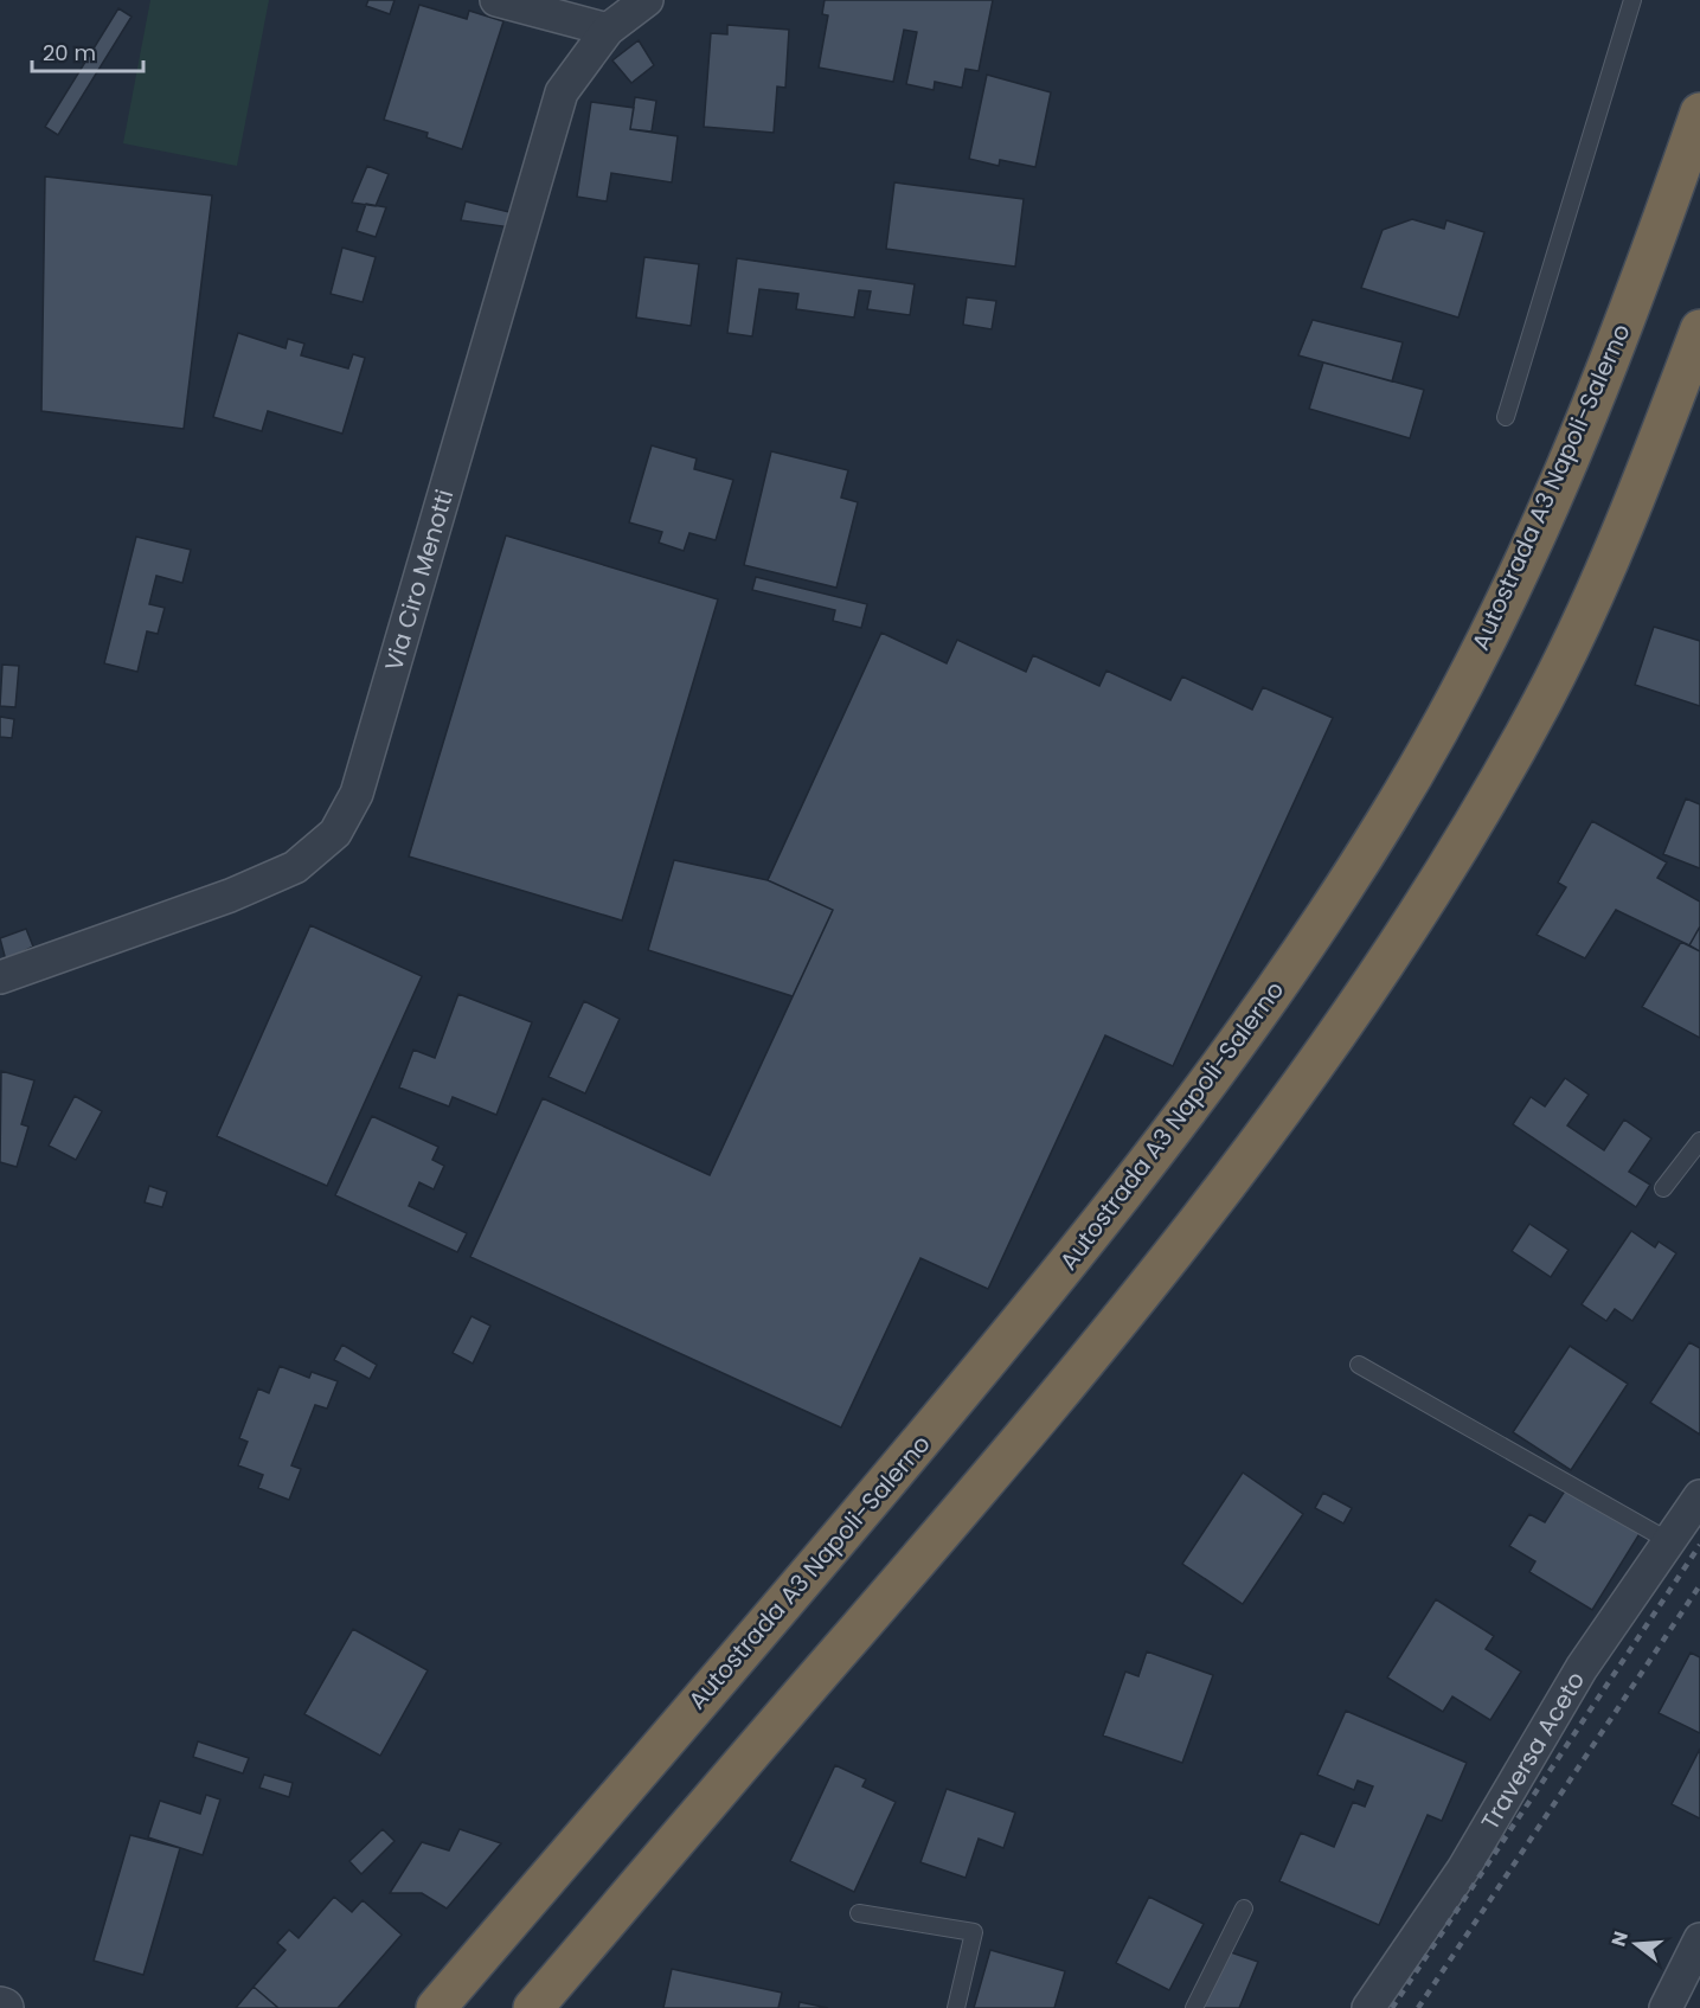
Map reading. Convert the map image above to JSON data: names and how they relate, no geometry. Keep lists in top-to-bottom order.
{
  "streets": {
    "highway": ["Autostrada A3 Napoli-Salerno"],
    "street": ["Via Ciro Menotti", "Traversa Aceto"]
  },
  "scale_bar": "20 m",
  "north": "left"
}
